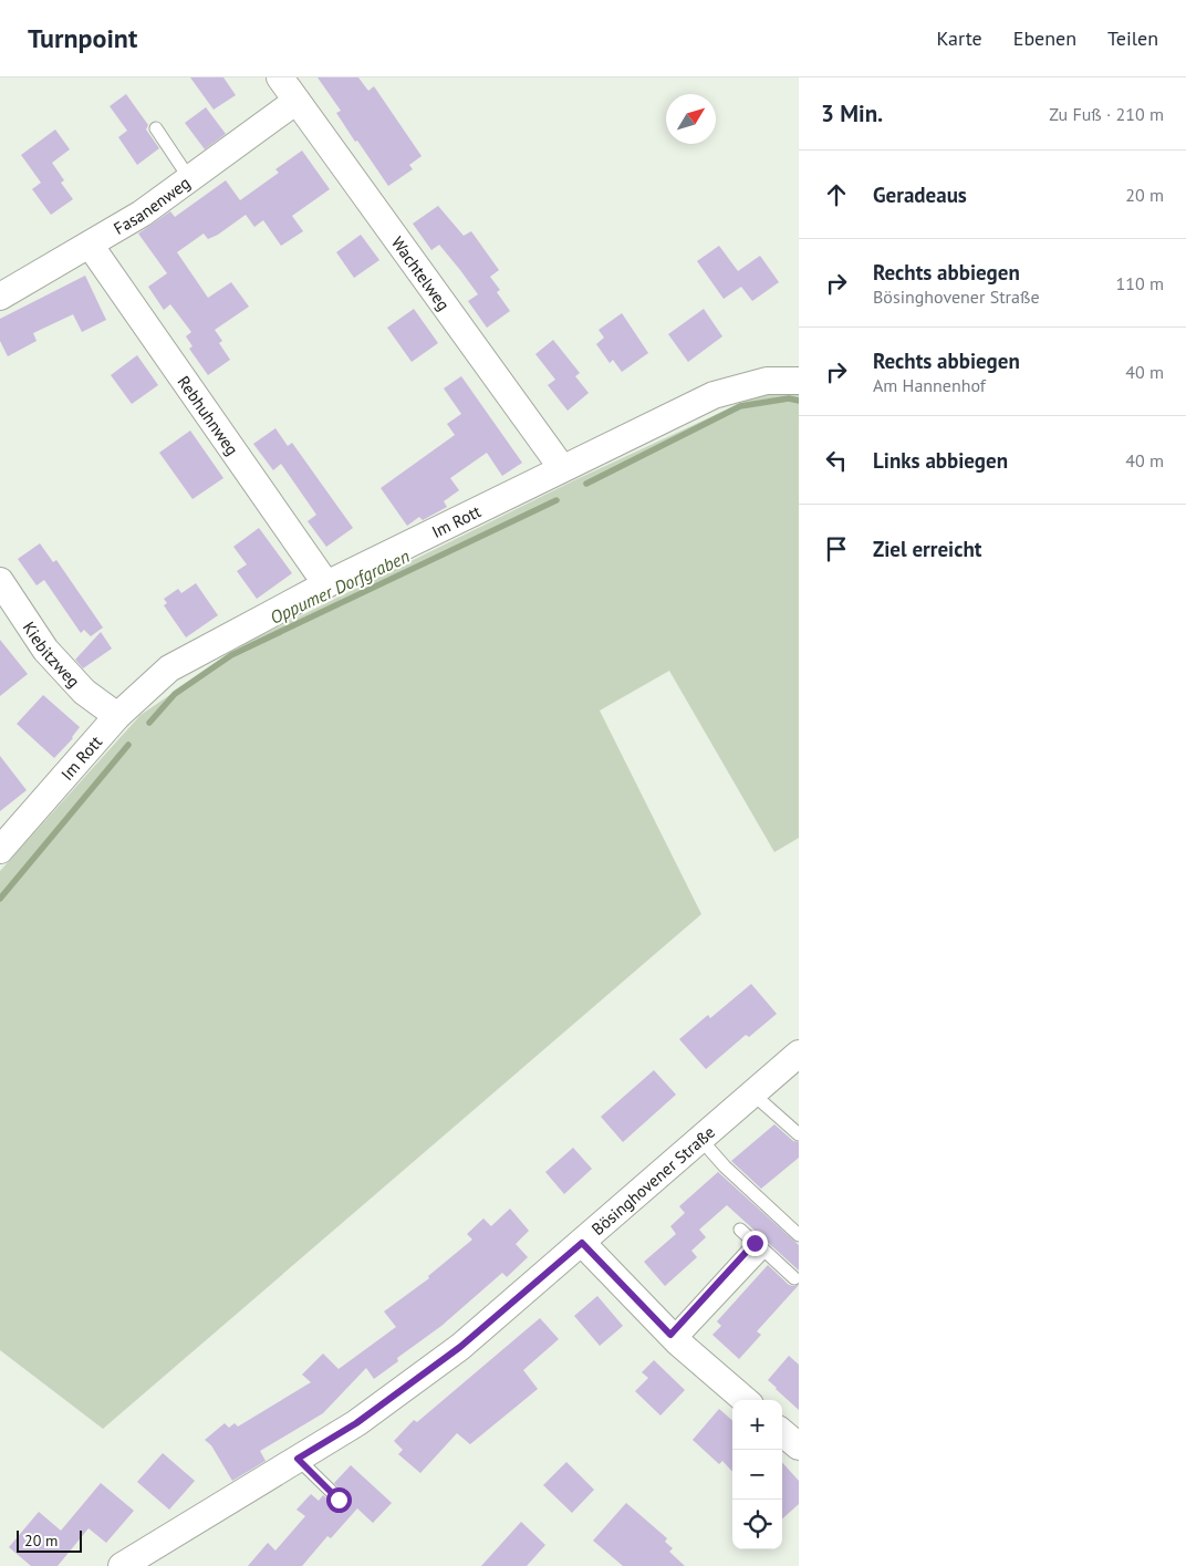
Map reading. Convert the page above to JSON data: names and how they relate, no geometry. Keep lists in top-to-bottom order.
{
  "streets": {
    "street": [
      "Fasanenweg",
      "Wachtelweg",
      "Rebhuhnweg",
      "Im Rott",
      "Kiebitzweg",
      "Bösinghovener Straße"
    ]
  },
  "crossings": [
    ["Fasanenweg", "Wachtelweg"],
    ["Fasanenweg", "Rebhuhnweg"],
    ["Wachtelweg", "Im Rott"],
    ["Rebhuhnweg", "Im Rott"],
    ["Im Rott", "Kiebitzweg"]
  ],
  "water": ["Oppumer Dorfgraben"],
  "scale_bar": "20 m",
  "north": "top right",
  "page": {
    "header": "Turnpoint",
    "nav": ["Karte", "Ebenen", "Teilen"],
    "heading": ["3 Min.", "Zu Fuß · 210 m"],
    "list": [
      ["Geradeaus", "20 m"],
      ["Rechts abbiegen", "Bösinghovener Straße", "110 m"],
      ["Rechts abbiegen", "Am Hannenhof", "40 m"],
      ["Links abbiegen", "40 m"],
      "Ziel erreicht"
    ],
    "map_buttons": ["+", "−"],
    "scale": "20 m"
  }
}
